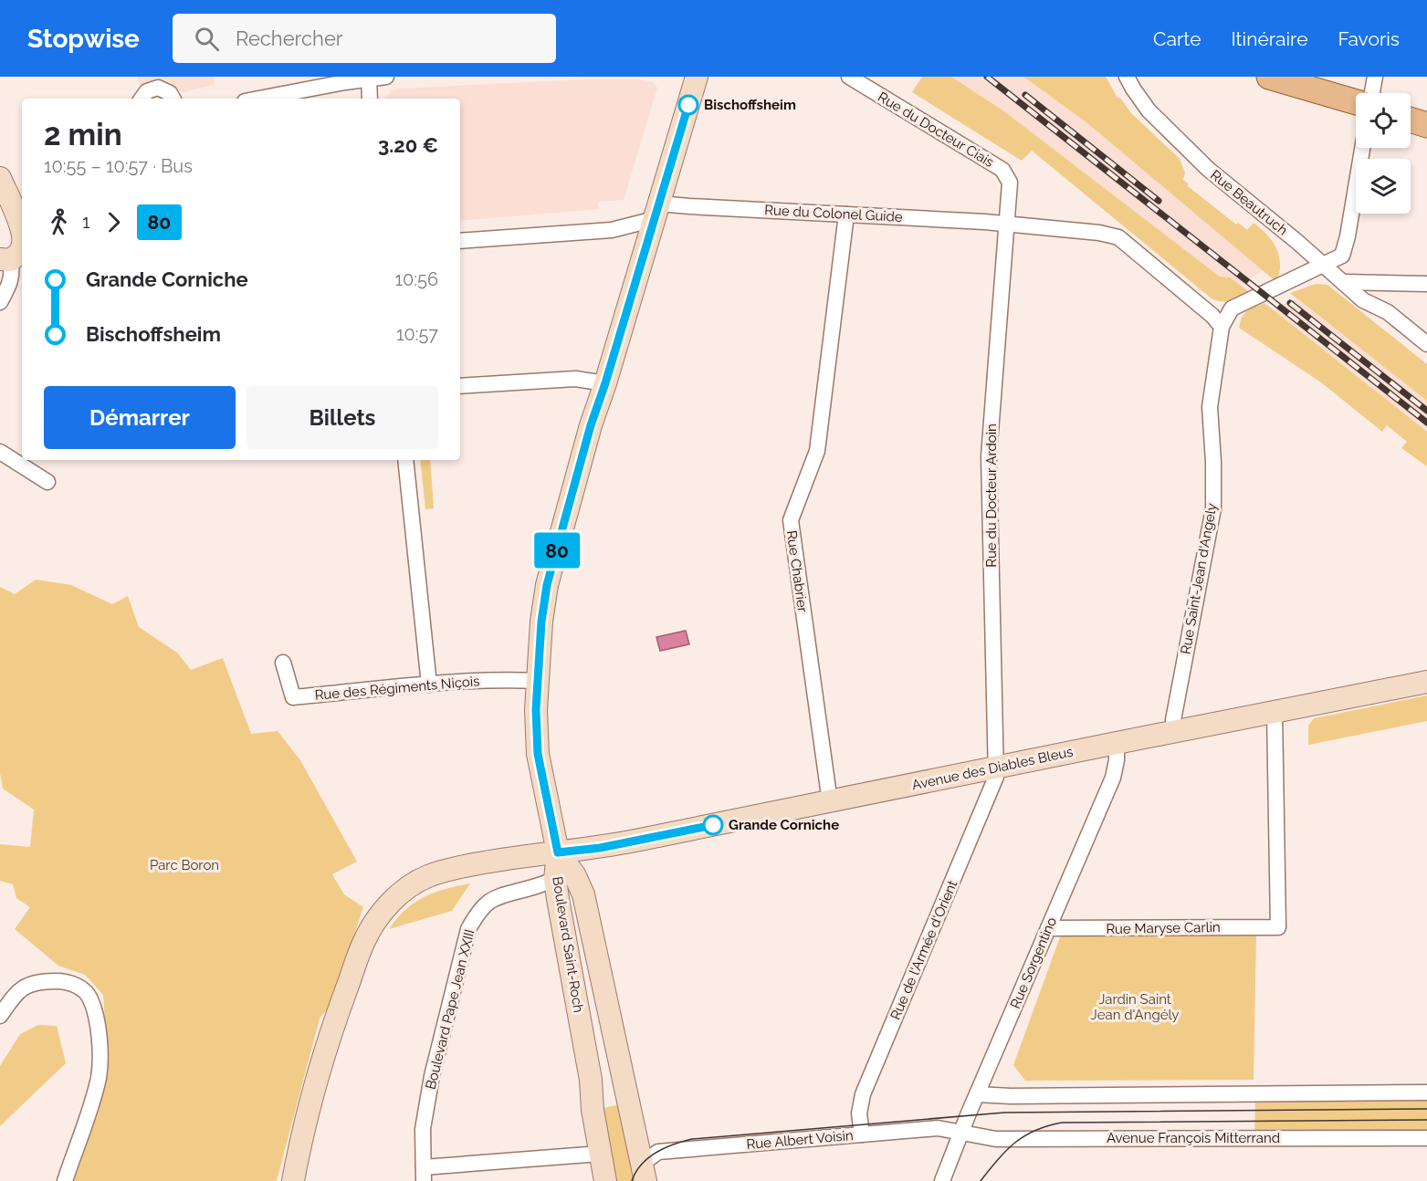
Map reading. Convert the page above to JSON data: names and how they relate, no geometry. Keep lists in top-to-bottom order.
{
  "streets": {
    "main road": ["Avenue des Diables Bleus", "Boulevard Saint-Roch"],
    "street": [
      "Rue du Docteur Ciais",
      "Rue Beautruch",
      "Rue du Colonel Guide",
      "Rue du Docteur Ardoin",
      "Rue Chabrier",
      "Rue Saint-Jean d'Angely",
      "Rue des Régiments Niçois",
      "Rue Maryse Carlin",
      "Rue de l'Armée d'Orient",
      "Rue Sorgentino",
      "Boulevard Pape Jean XXIII",
      "Avenue François Mitterrand",
      "Rue Albert Voisin"
    ]
  },
  "crossings": [
    ["Rue du Docteur Ciais", "Rue du Colonel Guide"],
    ["Rue du Docteur Ciais", "Rue du Docteur Ardoin"],
    ["Rue du Colonel Guide", "Rue du Docteur Ardoin"],
    ["Rue du Colonel Guide", "Rue Chabrier"],
    ["Rue du Colonel Guide", "Rue Saint-Jean d'Angely"],
    ["Rue du Docteur Ardoin", "Avenue des Diables Bleus"],
    ["Rue du Docteur Ardoin", "Rue de l'Armée d'Orient"],
    ["Rue Chabrier", "Avenue des Diables Bleus"],
    ["Rue Saint-Jean d'Angely", "Avenue des Diables Bleus"],
    ["Avenue des Diables Bleus", "Rue Maryse Carlin"],
    ["Avenue des Diables Bleus", "Boulevard Saint-Roch"],
    ["Avenue des Diables Bleus", "Rue de l'Armée d'Orient"],
    ["Avenue des Diables Bleus", "Rue Sorgentino"],
    ["Rue Maryse Carlin", "Rue Sorgentino"],
    ["Boulevard Saint-Roch", "Boulevard Pape Jean XXIII"],
    ["Boulevard Saint-Roch", "Rue Albert Voisin"],
    ["Rue de l'Armée d'Orient", "Rue Albert Voisin"],
    ["Rue Sorgentino", "Avenue François Mitterrand"],
    ["Rue Sorgentino", "Rue Albert Voisin"],
    ["Avenue François Mitterrand", "Rue Albert Voisin"]
  ],
  "parks": ["Parc Boron", "Jardin Saint Jean d'Angély"],
  "places": ["Bischoffsheim", "Grande Corniche"],
  "lines": ["bus line 80"],
  "page": {
    "header": "Stopwise",
    "search": "Rechercher",
    "nav": ["Carte", "Itinéraire", "Favoris"],
    "on_map": "80",
    "heading": ["2 min", "10:55 – 10:57 · Bus", "3.20 €"],
    "legs": ["1", "80"],
    "list": [
      {
        "name": "Grande Corniche",
        "value": "10:56"
      },
      {
        "name": "Bischoffsheim",
        "value": "10:57"
      }
    ],
    "buttons": ["Démarrer", "Billets"]
  }
}
